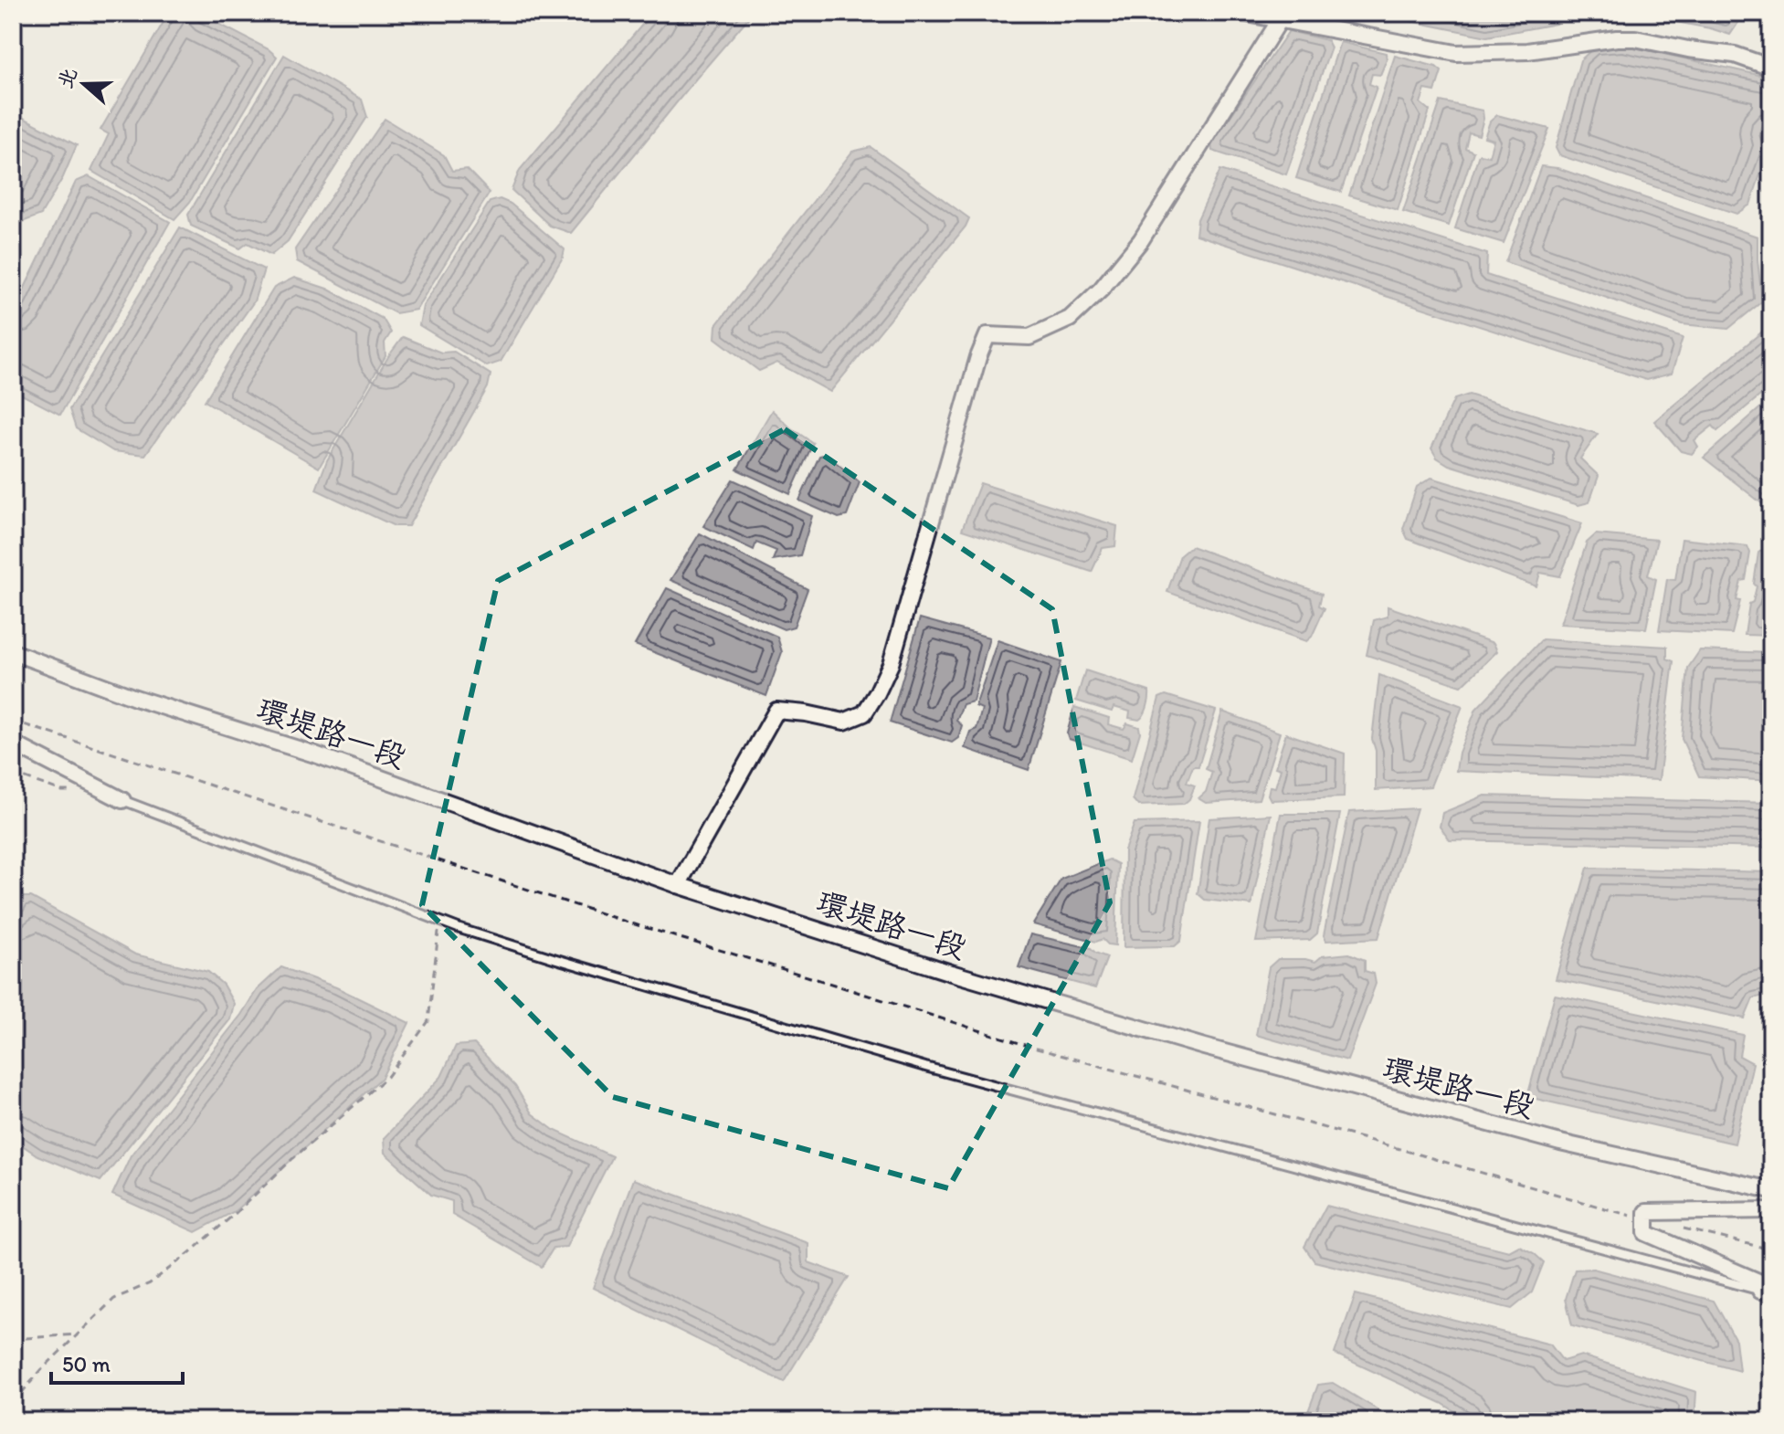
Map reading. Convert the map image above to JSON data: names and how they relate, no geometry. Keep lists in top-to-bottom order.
{
  "streets": {
    "street": ["環堤路一段"]
  },
  "scale_bar": "50 m",
  "north": "left"
}
